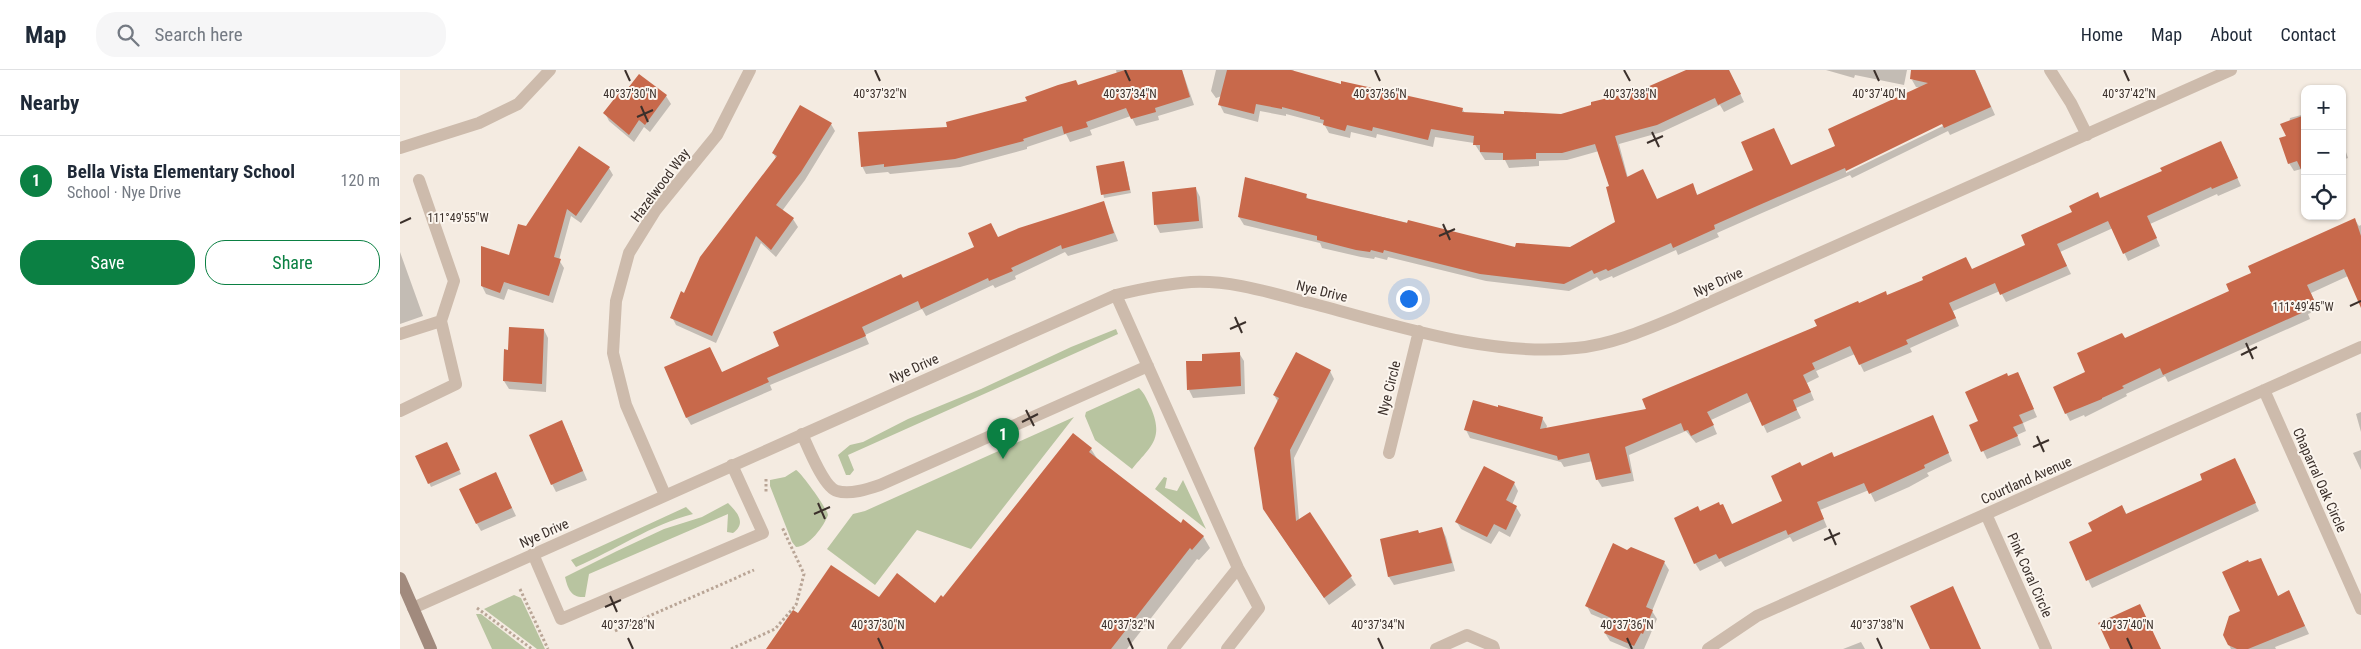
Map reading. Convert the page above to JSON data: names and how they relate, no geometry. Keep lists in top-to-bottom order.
{
  "streets": {
    "street": [
      "Hazelwood Way",
      "Nye Drive",
      "Nye Circle",
      "Courtland Avenue",
      "Chaparral Oak Circle",
      "Pink Coral Circle"
    ]
  },
  "crossings": [
    ["Hazelwood Way", "Nye Drive"],
    ["Nye Drive", "Nye Circle"],
    ["Courtland Avenue", "Chaparral Oak Circle"],
    ["Courtland Avenue", "Pink Coral Circle"]
  ],
  "page": {
    "header": "Map",
    "search": "Search here",
    "nav": [
      "Home",
      "Map",
      "About",
      "Contact"
    ],
    "heading": "Nearby",
    "map_buttons": ["+", "−"],
    "list": [
      {
        "mark": "1",
        "name": "Bella Vista Elementary School",
        "note": "School · Nye Drive",
        "value": "120 m"
      }
    ],
    "buttons": ["Save", "Share"],
    "pins": "1"
  },
  "coordinates": [
    "40°37'30\"N",
    "40°37'34\"N",
    "40°37'36\"N",
    "40°37'40\"N",
    "40°37'42\"N",
    "40°37'32\"N",
    "40°37'38\"N",
    "111°49'55\"W",
    "111°49'45\"W",
    "40°37'28\"N"
  ]
}
